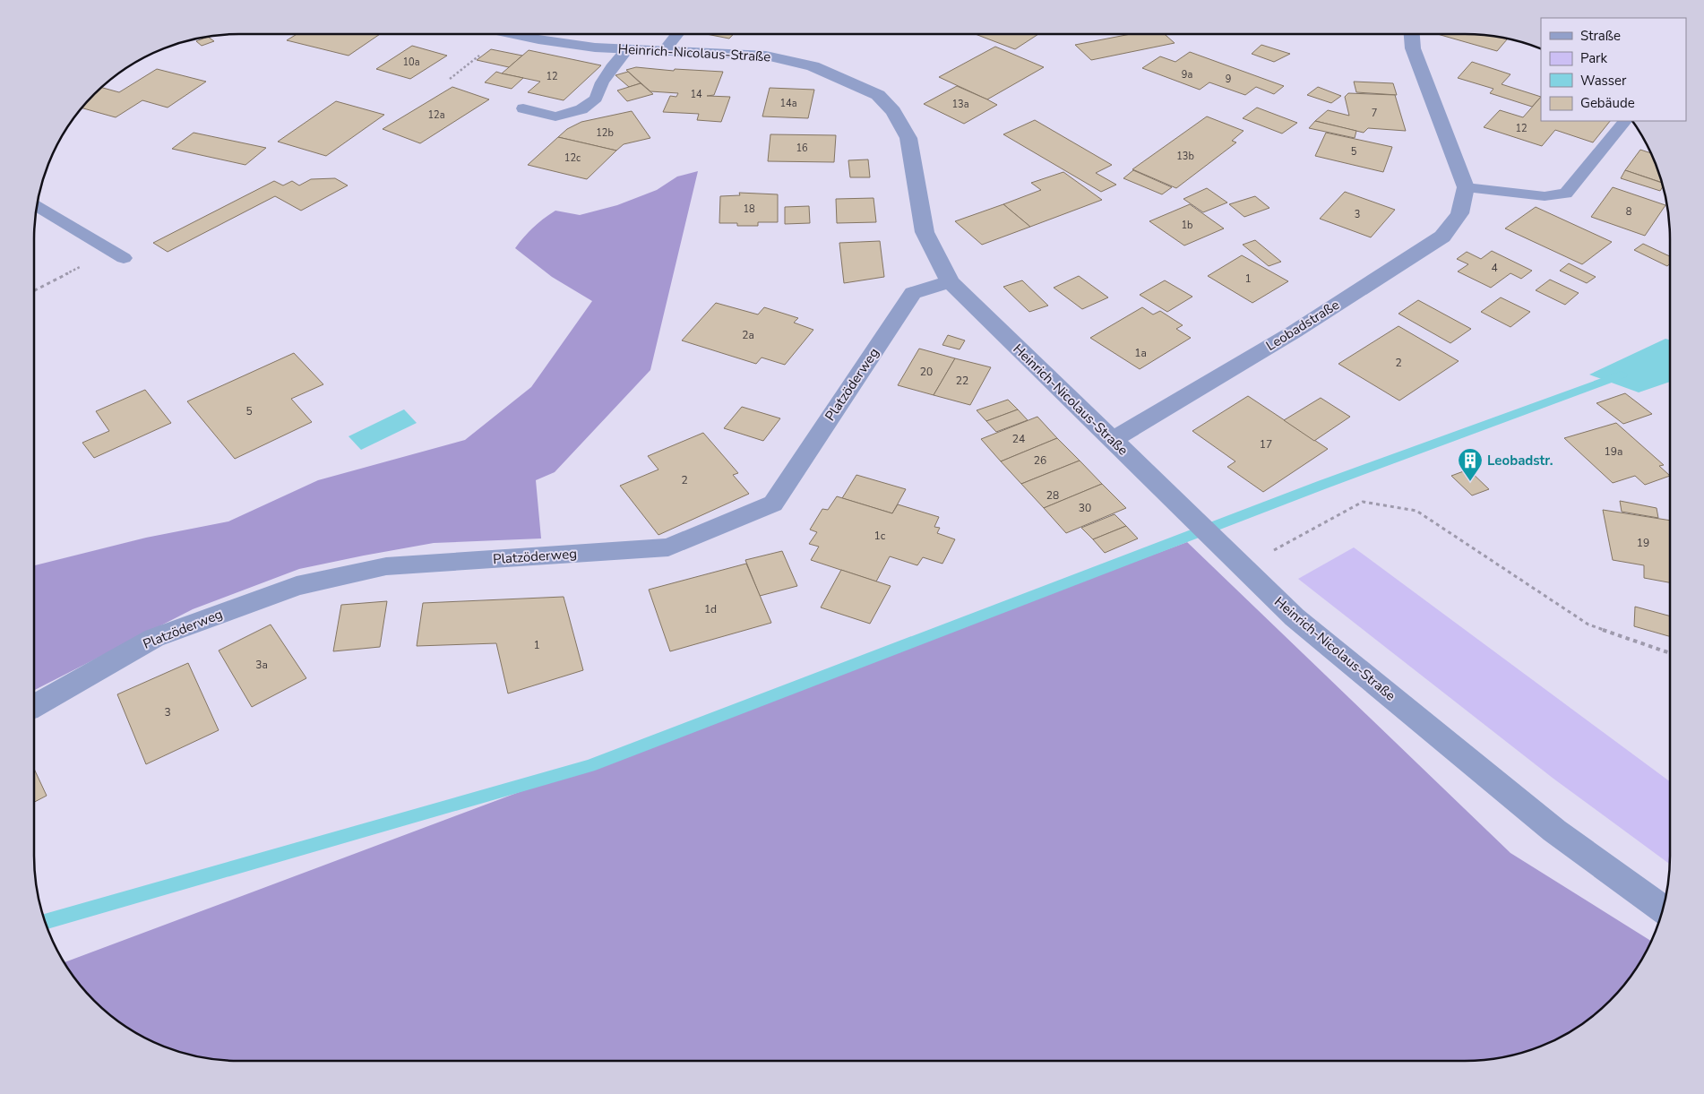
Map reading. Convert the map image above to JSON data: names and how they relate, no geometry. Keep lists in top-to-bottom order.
{
  "streets": {
    "street": ["Heinrich-Nicolaus-Straße", "Leobadstraße", "Platzöderweg"]
  },
  "crossings": [
    ["Heinrich-Nicolaus-Straße", "Leobadstraße"],
    ["Heinrich-Nicolaus-Straße", "Platzöderweg"]
  ],
  "places": {
    "building": ["Leobadstr."]
  },
  "house_numbers": [
    "10a",
    "9a",
    "12",
    "9",
    "14",
    "14a",
    "13a",
    "7",
    "12a",
    "12",
    "12b",
    "16",
    "5",
    "13b",
    "12c",
    "18",
    "8",
    "3",
    "1b",
    "4",
    "1",
    "2a",
    "1a",
    "2",
    "20",
    "22",
    "5",
    "24",
    "17",
    "19a",
    "26",
    "2",
    "28",
    "30",
    "1c",
    "19",
    "1d",
    "1",
    "3a",
    "3"
  ],
  "legend": [
    "Straße",
    "Park",
    "Wasser",
    "Gebäude"
  ]
}
